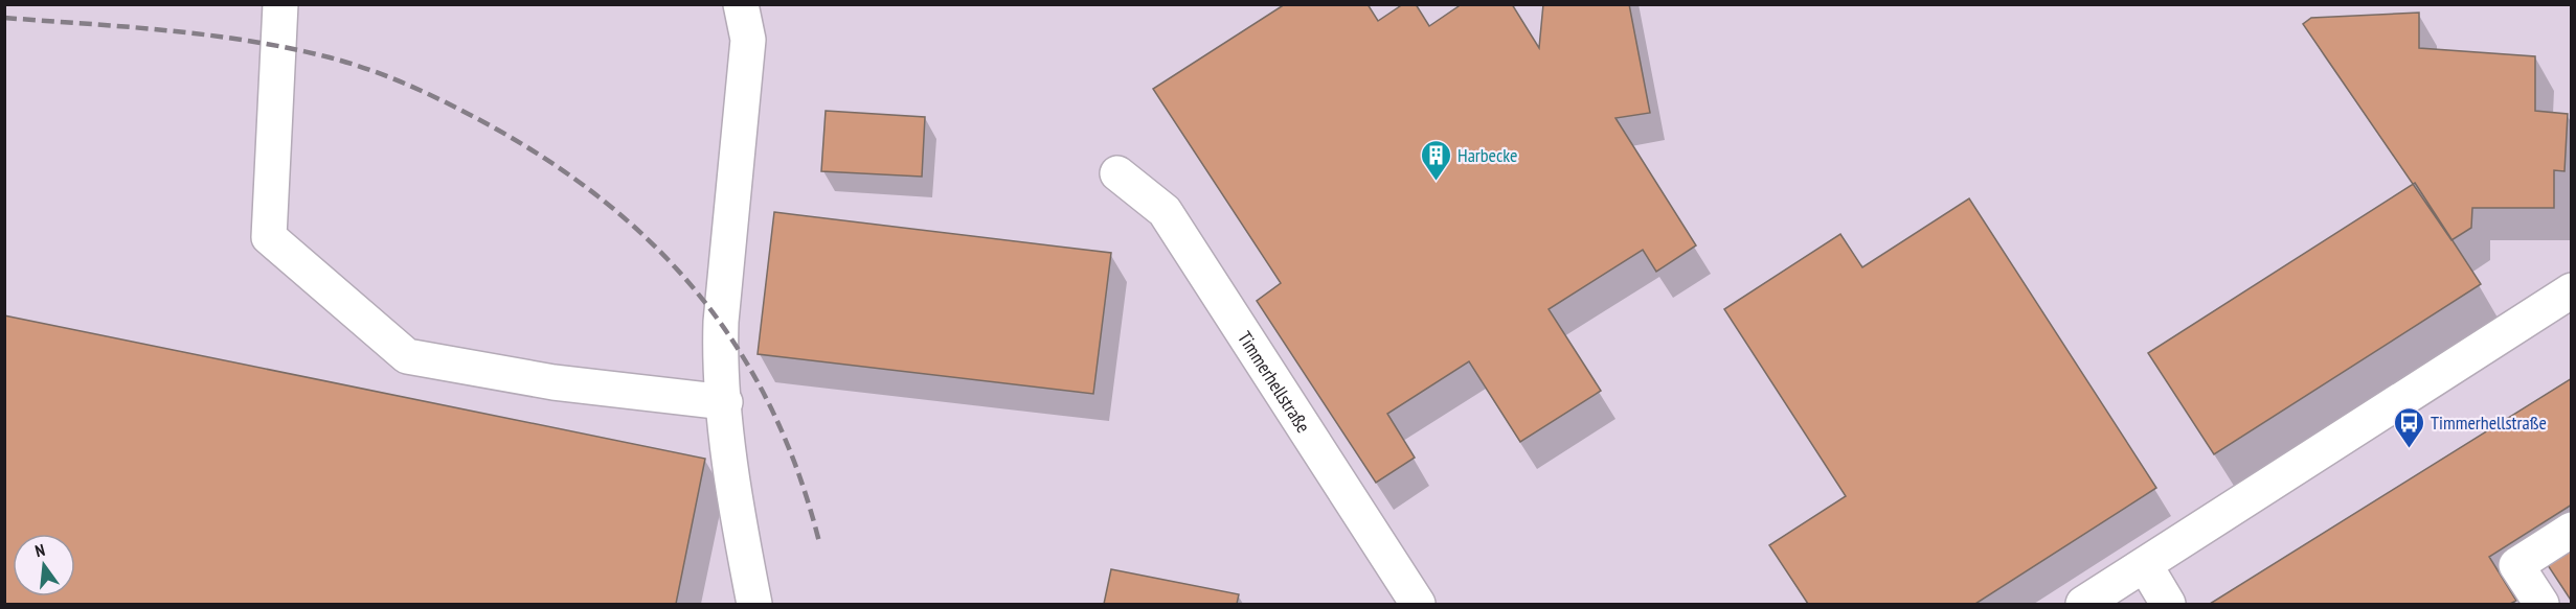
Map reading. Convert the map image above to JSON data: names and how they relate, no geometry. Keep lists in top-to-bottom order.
{
  "streets": {
    "street": ["Timmerhellstraße"]
  },
  "places": {
    "building": ["Harbecke"],
    "bus stop": ["Timmerhellstraße"]
  },
  "north": "top"
}
